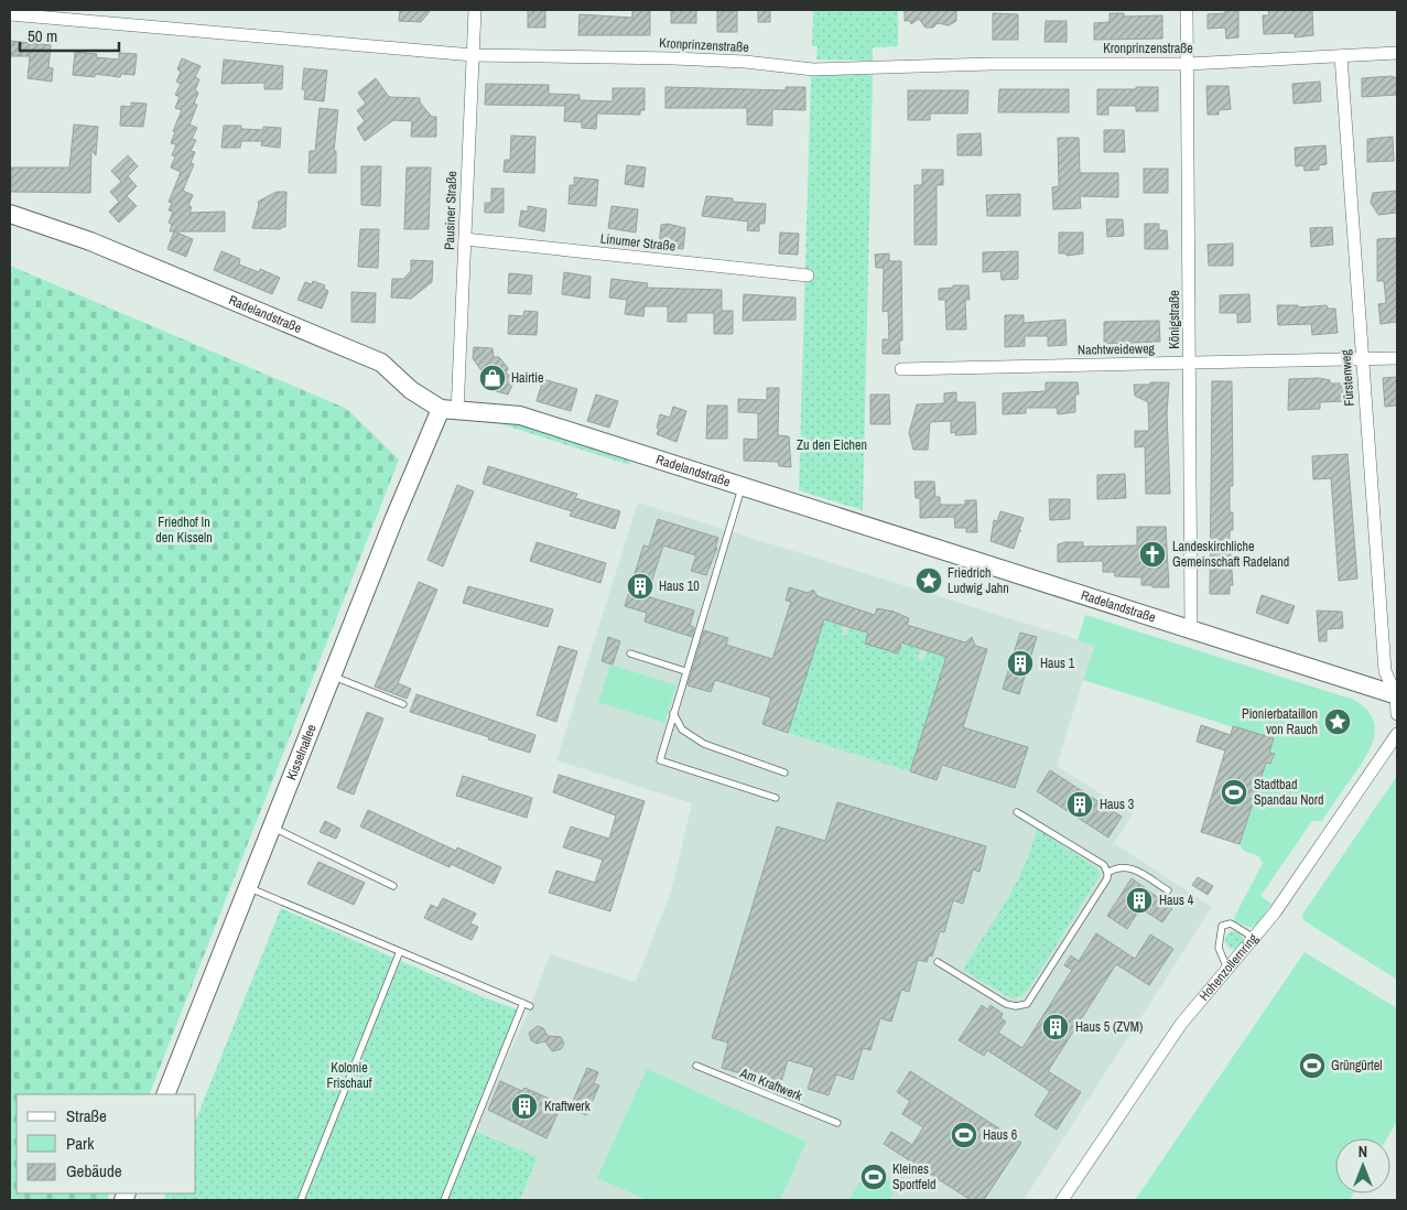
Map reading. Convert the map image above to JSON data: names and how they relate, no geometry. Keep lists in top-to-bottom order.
{
  "streets": {
    "street": [
      "Kronprinzenstraße",
      "Pausiner Straße",
      "Linumer Straße",
      "Radelandstraße",
      "Königstraße",
      "Nachtweideweg",
      "Fürstenweg",
      "Kisselnallee",
      "Hohenzollernring"
    ],
    "lane": ["Am Kraftwerk"]
  },
  "crossings": [
    ["Kronprinzenstraße", "Pausiner Straße"],
    ["Kronprinzenstraße", "Königstraße"],
    ["Kronprinzenstraße", "Fürstenweg"],
    ["Pausiner Straße", "Linumer Straße"],
    ["Pausiner Straße", "Radelandstraße"],
    ["Pausiner Straße", "Kisselnallee"],
    ["Radelandstraße", "Königstraße"],
    ["Radelandstraße", "Fürstenweg"],
    ["Radelandstraße", "Kisselnallee"],
    ["Königstraße", "Nachtweideweg"],
    ["Nachtweideweg", "Fürstenweg"]
  ],
  "parks": ["Zu den Eichen", "Friedhof In den Kisseln", "Kolonie Frischauf"],
  "places": {
    "shop": ["Hairtie"],
    "church": ["Landeskirchliche Gemeinschaft Radeland"],
    "place": ["Friedrich Ludwig Jahn", "Pionierbataillon von Rauch"],
    "building": [
      "Haus 10",
      "Haus 1",
      "Haus 3",
      "Haus 4",
      "Haus 5 (ZVM)",
      "Kraftwerk"
    ],
    "sports": [
      "Stadtbad Spandau Nord",
      "Grüngürtel",
      "Haus 6",
      "Kleines Sportfeld"
    ]
  },
  "legend": ["Straße", "Park", "Gebäude"],
  "scale_bar": "50 m",
  "north": "top"
}
